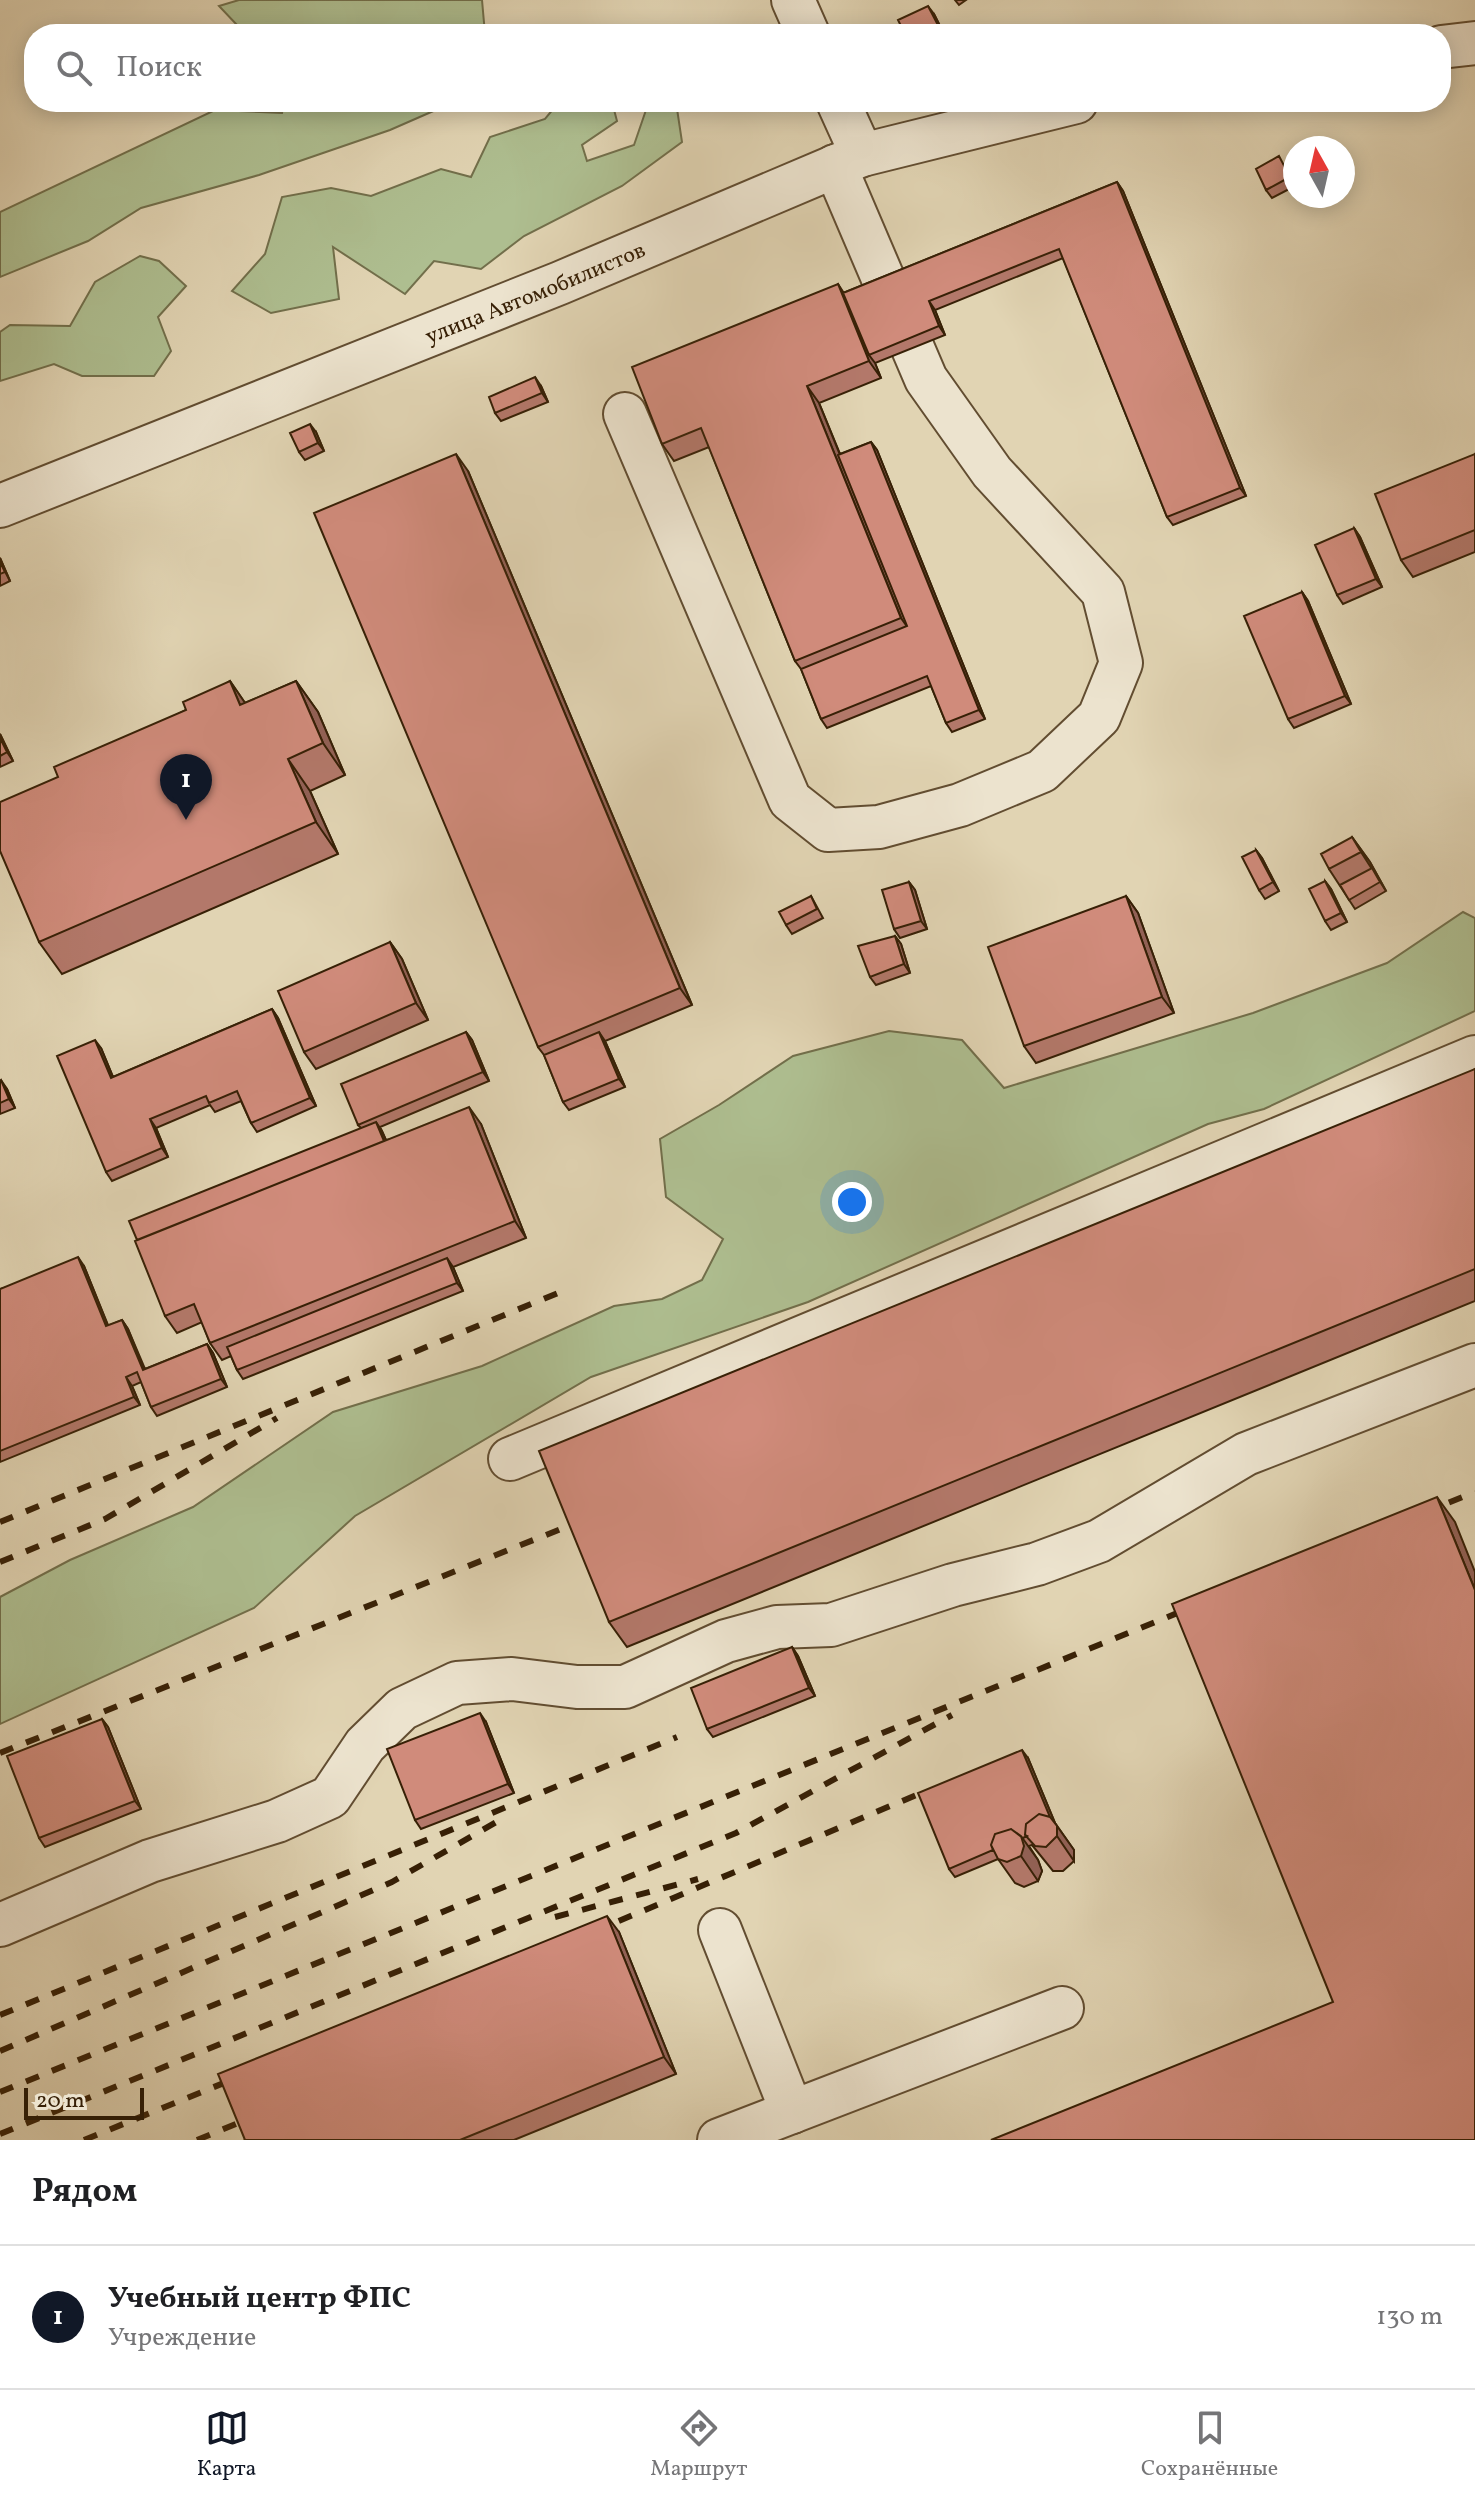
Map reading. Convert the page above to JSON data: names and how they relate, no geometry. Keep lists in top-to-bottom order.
{
  "streets": {
    "street": ["улица Автомобилистов"]
  },
  "scale_bar": "20 m",
  "north": "top",
  "page": {
    "search": "Поиск",
    "pins": "1",
    "scale": "20 m",
    "heading": "Рядом",
    "list": [
      {
        "mark": "1",
        "name": "Учебный центр ФПС",
        "note": "Учреждение",
        "value": "130 m"
      }
    ],
    "nav": ["Карта", "Маршрут", "Сохранённые"]
  }
}
